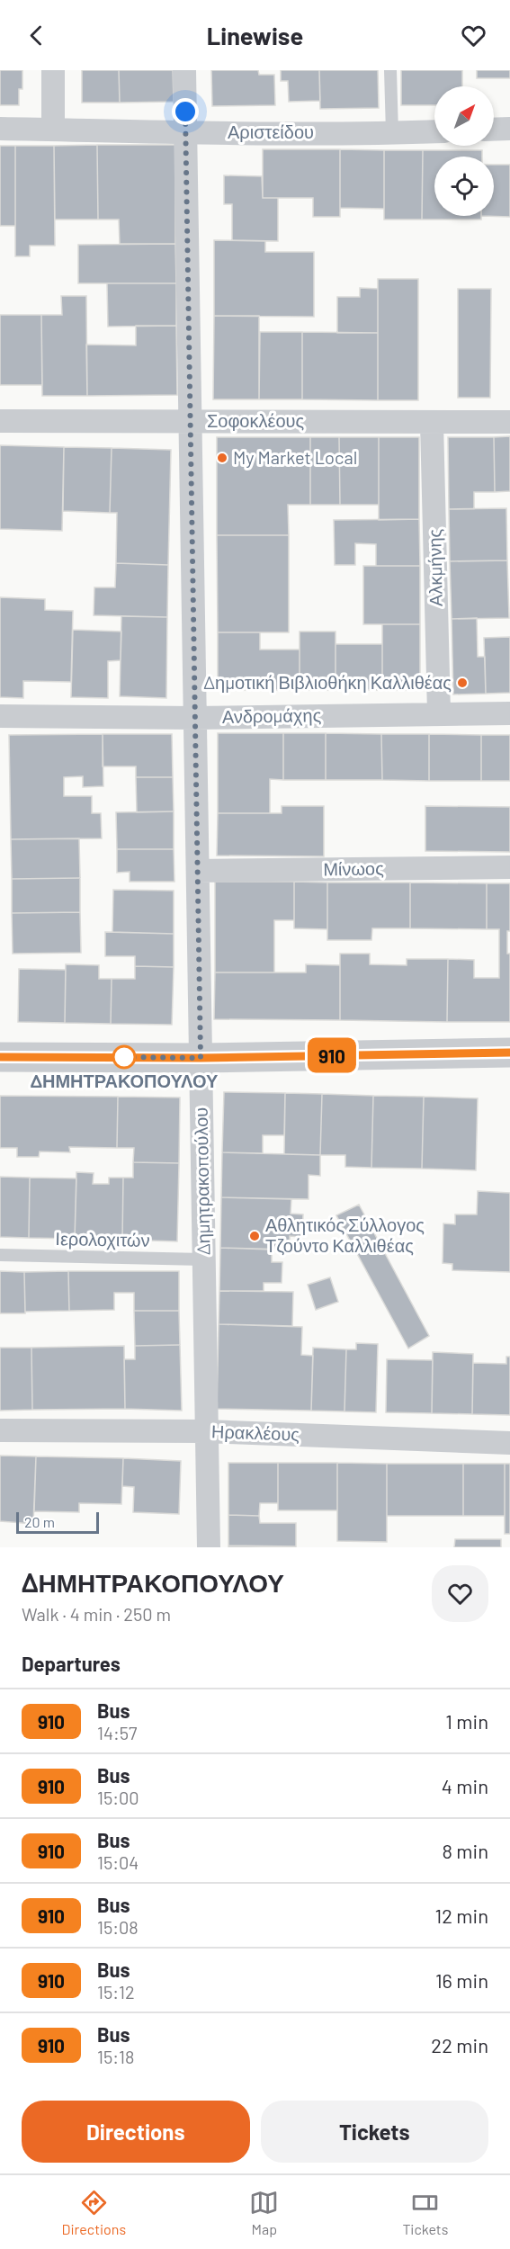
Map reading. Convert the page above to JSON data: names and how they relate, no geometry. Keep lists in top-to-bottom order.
{
  "streets": {
    "street": [
      "Αριστείδου",
      "Σοφοκλέους",
      "Αλκμήνης",
      "Ανδρομάχης",
      "Μίνωος",
      "Δημητρακοπούλου",
      "Ηρακλέους"
    ],
    "lane": ["Ιερολοχιτών"]
  },
  "crossings": [
    ["Αριστείδου", "Δημητρακοπούλου"],
    ["Σοφοκλέους", "Αλκμήνης"],
    ["Σοφοκλέους", "Δημητρακοπούλου"],
    ["Αλκμήνης", "Ανδρομάχης"],
    ["Ανδρομάχης", "Δημητρακοπούλου"],
    ["Μίνωος", "Δημητρακοπούλου"],
    ["Δημητρακοπούλου", "Ιερολοχιτών"],
    ["Δημητρακοπούλου", "Ηρακλέους"]
  ],
  "places": [
    "My Market Local",
    "Δημοτική Βιβλιοθήκη Καλλιθέας",
    "ΔΗΜΗΤΡΑΚΟΠΟΥΛΟΥ",
    "Αθλητικός Σύλλογος Τζούντο Καλλιθέας"
  ],
  "lines": ["bus line 910"],
  "scale_bar": "20 m",
  "north": "top right",
  "page": {
    "header": "Linewise",
    "on_map": "910",
    "scale": "20 m",
    "heading": [
      ["ΔΗΜΗΤΡΑΚΟΠΟΥΛΟΥ", "Walk · 4 min · 250 m"],
      "Departures"
    ],
    "list": [
      {
        "mark": "910",
        "name": "Bus",
        "note": "14:57",
        "value": "1 min"
      },
      {
        "mark": "910",
        "name": "Bus",
        "note": "15:00",
        "value": "4 min"
      },
      {
        "mark": "910",
        "name": "Bus",
        "note": "15:04",
        "value": "8 min"
      },
      {
        "mark": "910",
        "name": "Bus",
        "note": "15:08",
        "value": "12 min"
      },
      {
        "mark": "910",
        "name": "Bus",
        "note": "15:12",
        "value": "16 min"
      },
      {
        "mark": "910",
        "name": "Bus",
        "note": "15:18",
        "value": "22 min"
      }
    ],
    "buttons": ["Directions", "Tickets"],
    "tabs": ["Directions", "Map", "Tickets"]
  }
}
